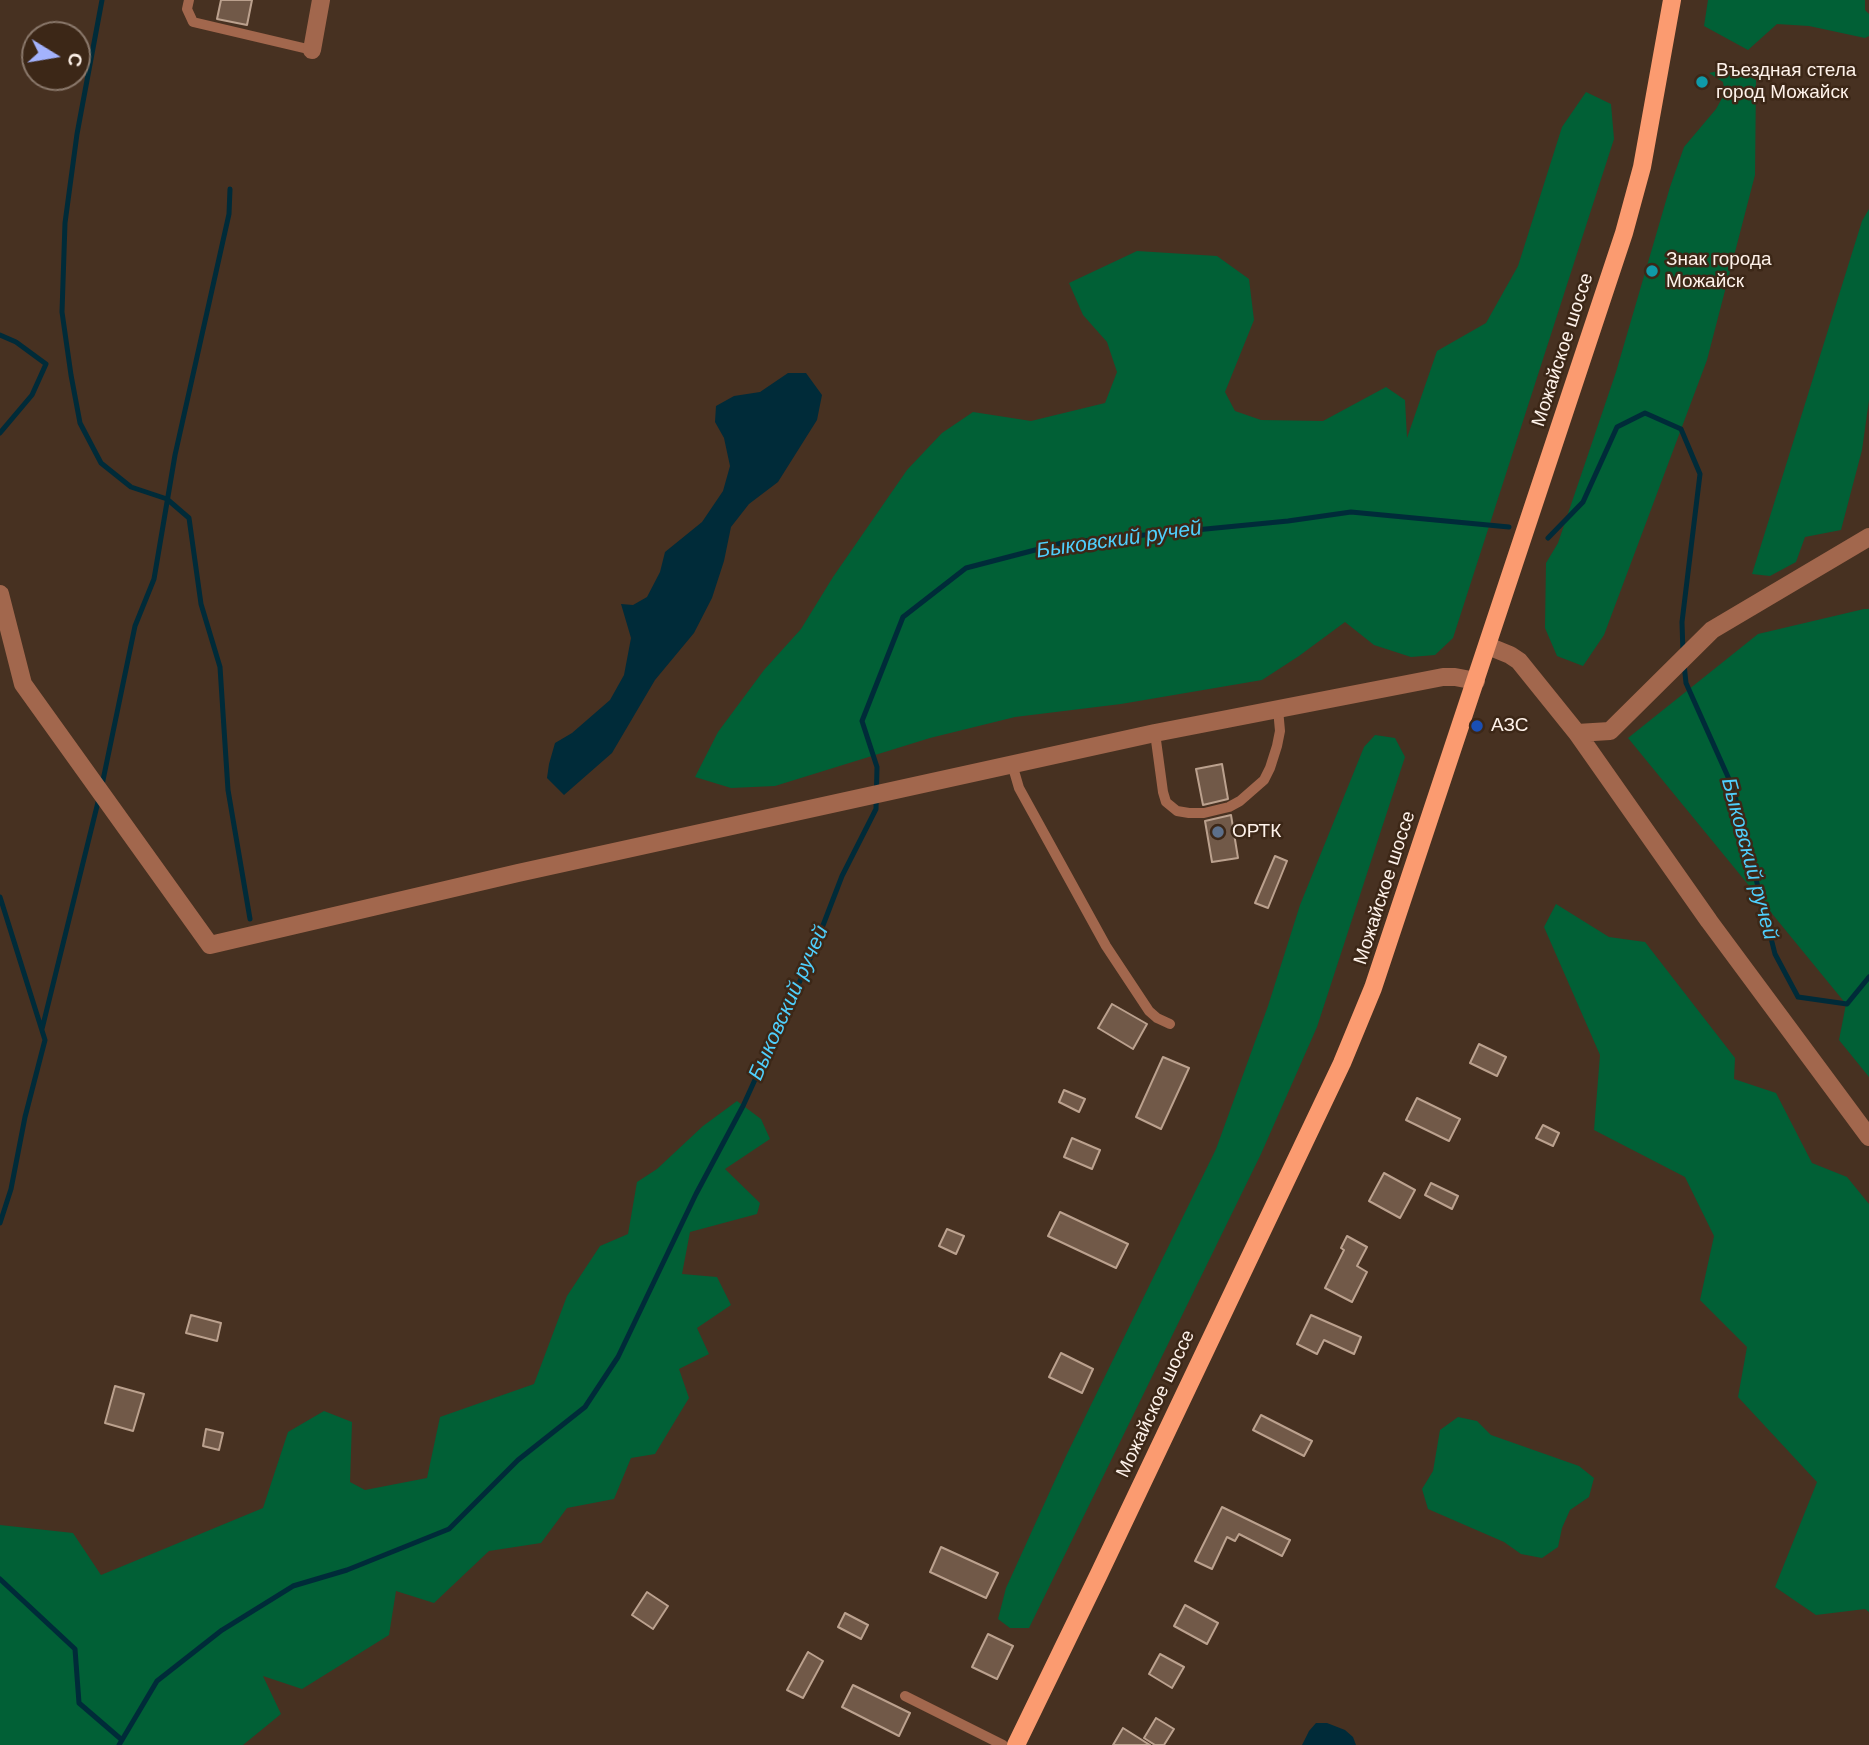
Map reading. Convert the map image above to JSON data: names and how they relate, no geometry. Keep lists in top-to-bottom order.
{
  "streets": {
    "main road": ["Можайское шоссе"]
  },
  "water": ["Быковский ручей"],
  "places": [
    "Въездная стела город Можайск",
    "Знак города Можайск",
    "АЗС",
    "ОРТК"
  ],
  "north": "right"
}
